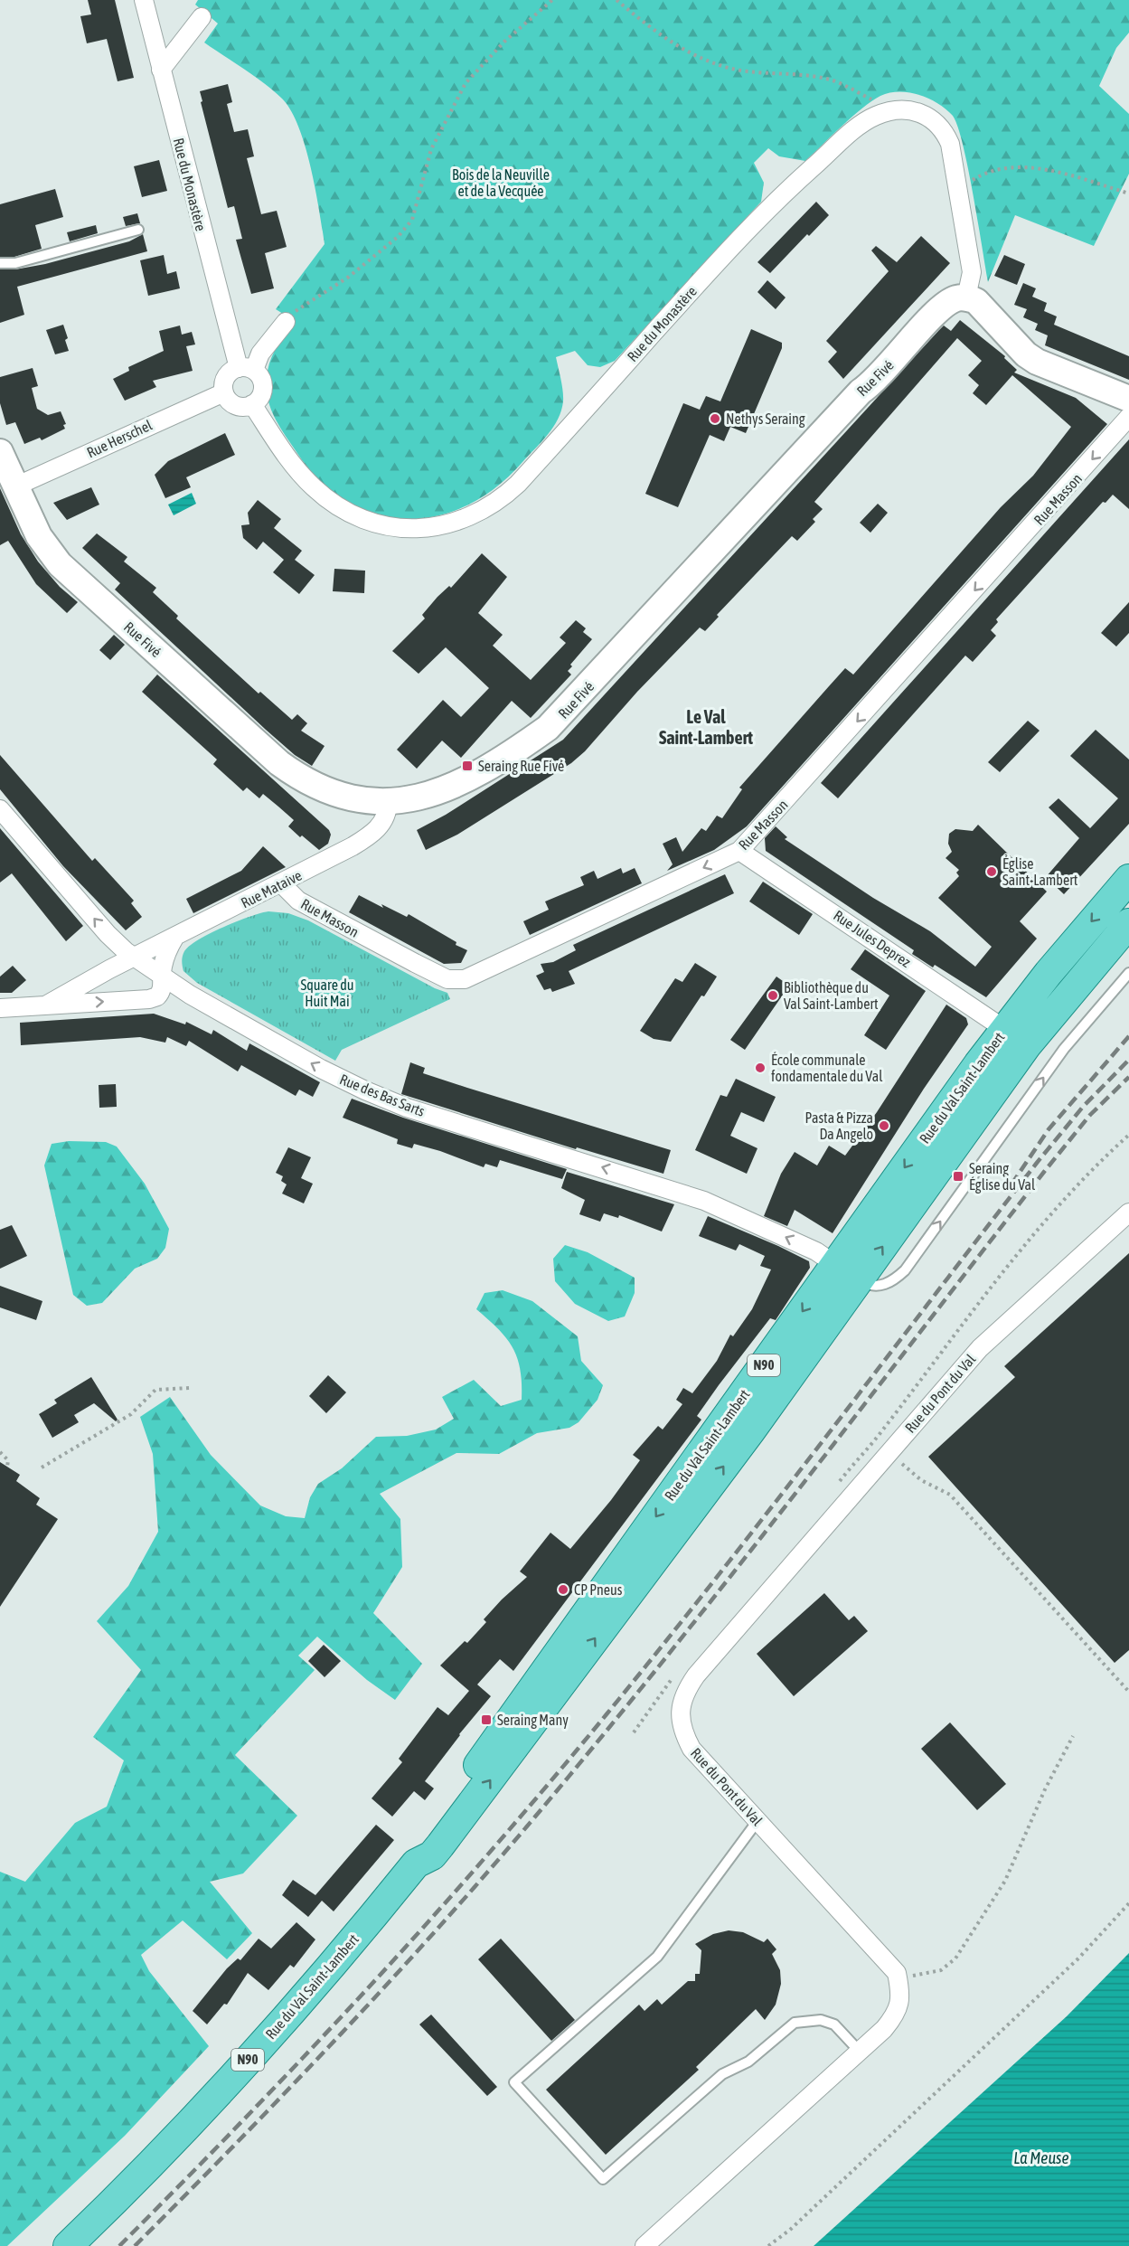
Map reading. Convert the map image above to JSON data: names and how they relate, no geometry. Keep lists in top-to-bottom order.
{
  "streets": {
    "main road": ["Rue du Val Saint-Lambert", "N90"],
    "street": [
      "Rue du Monastère",
      "Rue Fivé",
      "Rue Herschel",
      "Rue Masson",
      "Rue Mataive",
      "Rue Jules Deprez",
      "Rue des Bas Sarts",
      "Rue du Pont du Val"
    ]
  },
  "crossings": [
    ["Rue du Monastère", "Rue Fivé"],
    ["Rue du Monastère", "Rue Herschel"],
    ["Rue Fivé", "Rue Herschel"],
    ["Rue Fivé", "Rue Mataive"],
    ["Rue Masson", "Rue Mataive"],
    ["Rue Masson", "Rue Jules Deprez"],
    ["Rue Mataive", "Rue des Bas Sarts"],
    ["Rue Jules Deprez", "Rue du Val Saint-Lambert"],
    ["Rue du Val Saint-Lambert", "Rue des Bas Sarts"]
  ],
  "one_way": ["Rue Masson", "Rue des Bas Sarts"],
  "districts": ["Le Val Saint-Lambert"],
  "water": ["La Meuse"],
  "parks": ["Bois de la Neuville et de la Vecquée", "Square du Huit Mai"],
  "places": {
    "other": [
      "Nethys Seraing",
      "Église Saint-Lambert",
      "Bibliothèque du Val Saint-Lambert",
      "École communale fondamentale du Val",
      "Pasta & Pizza Da Angelo",
      "CP Pneus"
    ],
    "transit": ["Seraing Rue Fivé", "Seraing Église du Val", "Seraing Many"]
  }
}
